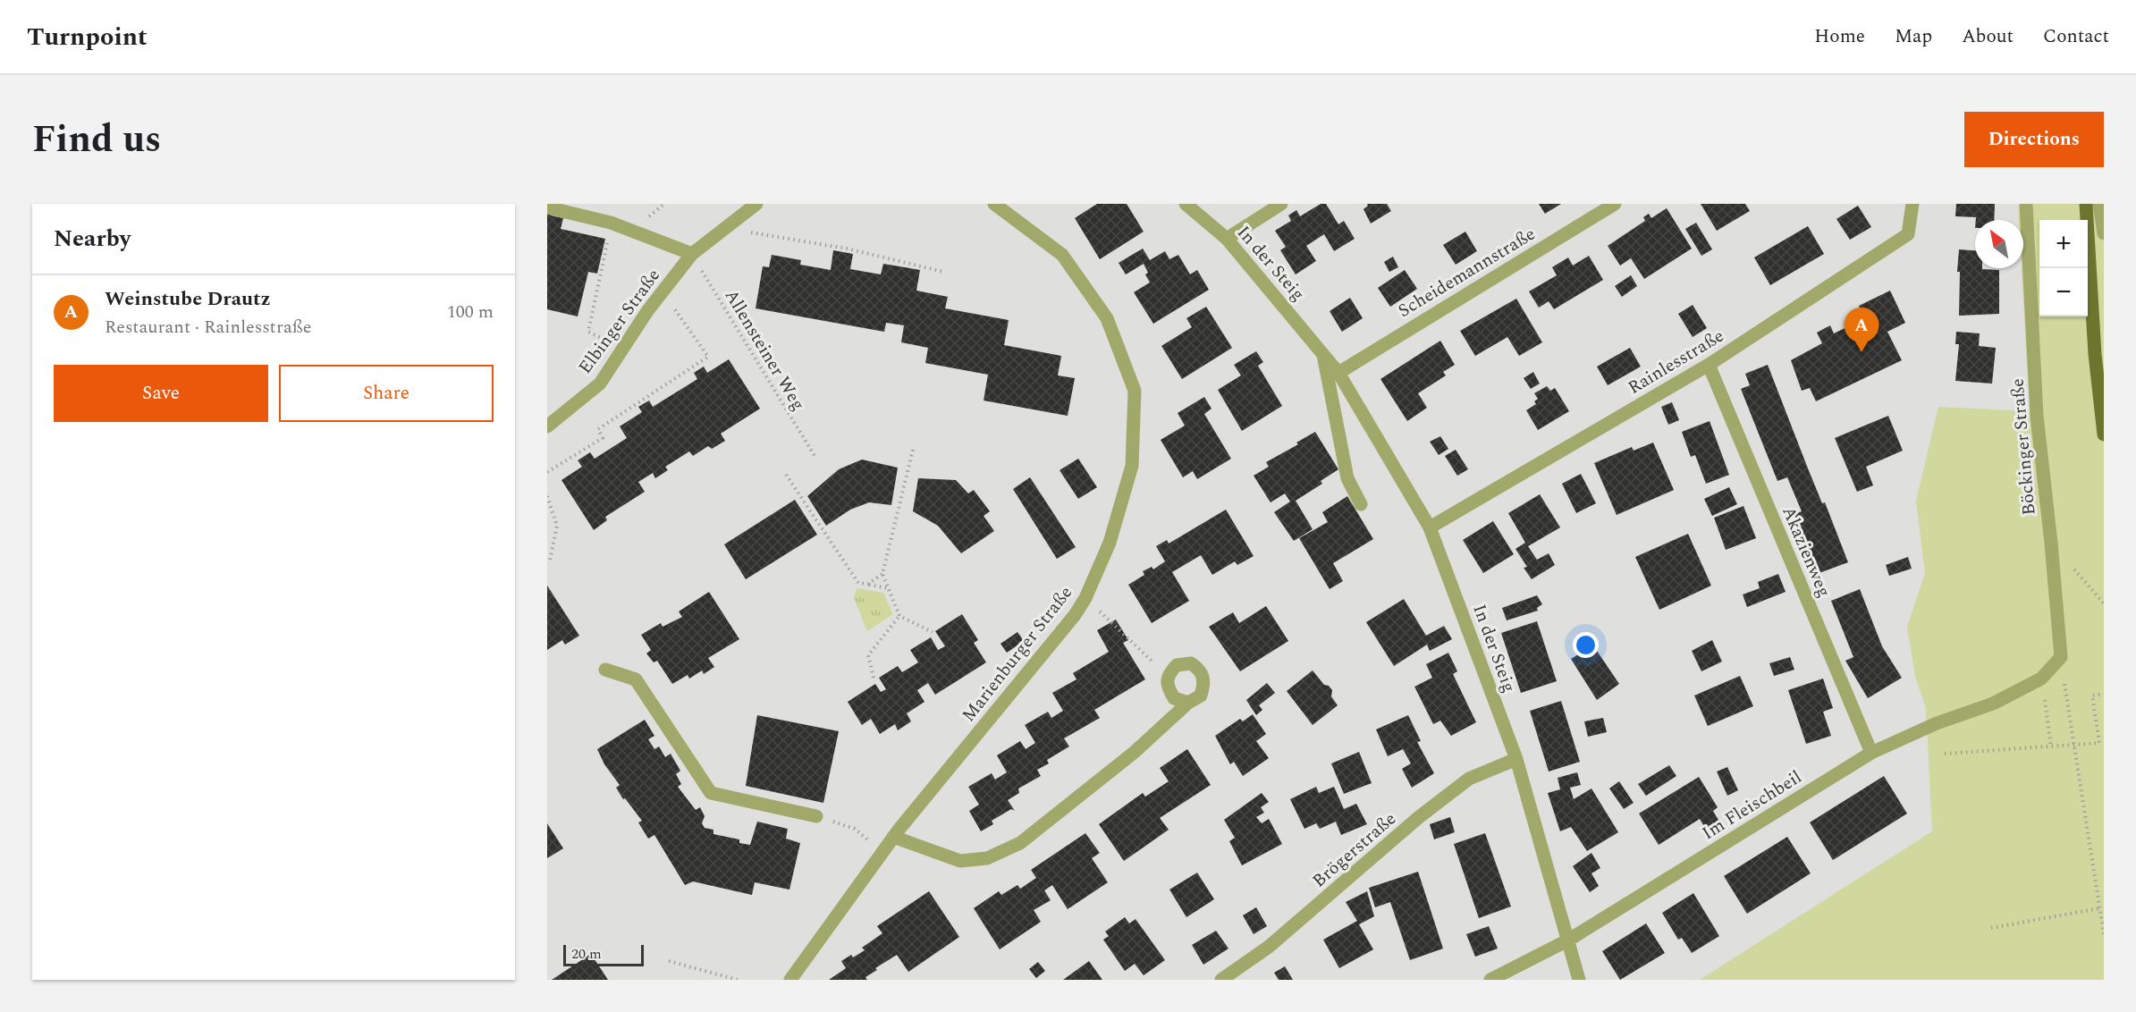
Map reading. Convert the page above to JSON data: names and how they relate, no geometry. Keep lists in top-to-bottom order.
{
  "streets": {
    "street": [
      "In der Steig",
      "Scheidemannstraße",
      "Elbinger Straße",
      "Rainlesstraße",
      "Böckinger Straße",
      "Akazienweg",
      "Marienburger Straße",
      "Im Fleischbeil",
      "Brögerstraße"
    ],
    "path": ["Allensteiner Weg"]
  },
  "crossings": [
    ["In der Steig", "Scheidemannstraße"],
    ["In der Steig", "Rainlesstraße"],
    ["In der Steig", "Im Fleischbeil"],
    ["In der Steig", "Brögerstraße"],
    ["Elbinger Straße", "Allensteiner Weg"],
    ["Rainlesstraße", "Akazienweg"],
    ["Akazienweg", "Im Fleischbeil"]
  ],
  "scale_bar": "20 m",
  "north": "top left",
  "page": {
    "header": "Turnpoint",
    "nav": [
      "Home",
      "Map",
      "About",
      "Contact"
    ],
    "title": "Find us",
    "buttons": [
      "Directions",
      ["Save", "Share"]
    ],
    "heading": "Nearby",
    "map_buttons": ["+", "−"],
    "list": [
      {
        "mark": "A",
        "name": "Weinstube Drautz",
        "note": "Restaurant · Rainlesstraße",
        "value": "100 m"
      }
    ],
    "pins": "A",
    "scale": "20 m"
  }
}
